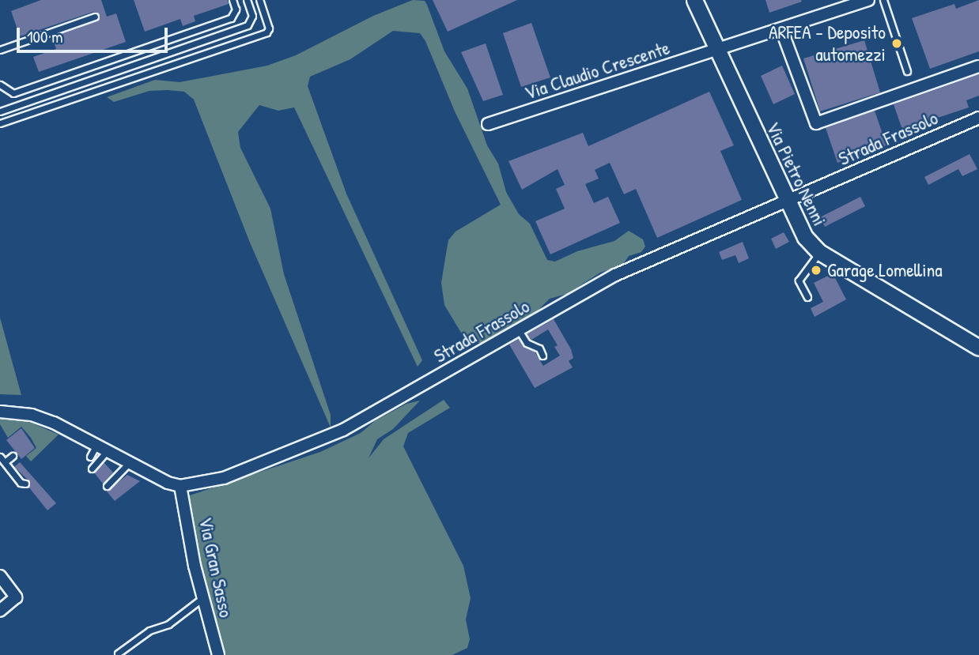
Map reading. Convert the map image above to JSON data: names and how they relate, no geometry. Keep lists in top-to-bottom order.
{
  "streets": {
    "street": [
      "Via Claudio Crescente",
      "Strada Frassolo",
      "Via Pietro Nenni",
      "Via Gran Sasso"
    ]
  },
  "crossings": [
    ["Via Claudio Crescente", "Via Pietro Nenni"],
    ["Strada Frassolo", "Via Pietro Nenni"],
    ["Strada Frassolo", "Via Gran Sasso"]
  ],
  "places": ["ARFEA - Deposito automezzi", "Garage Lomellina"],
  "scale_bar": "100 m"
}
